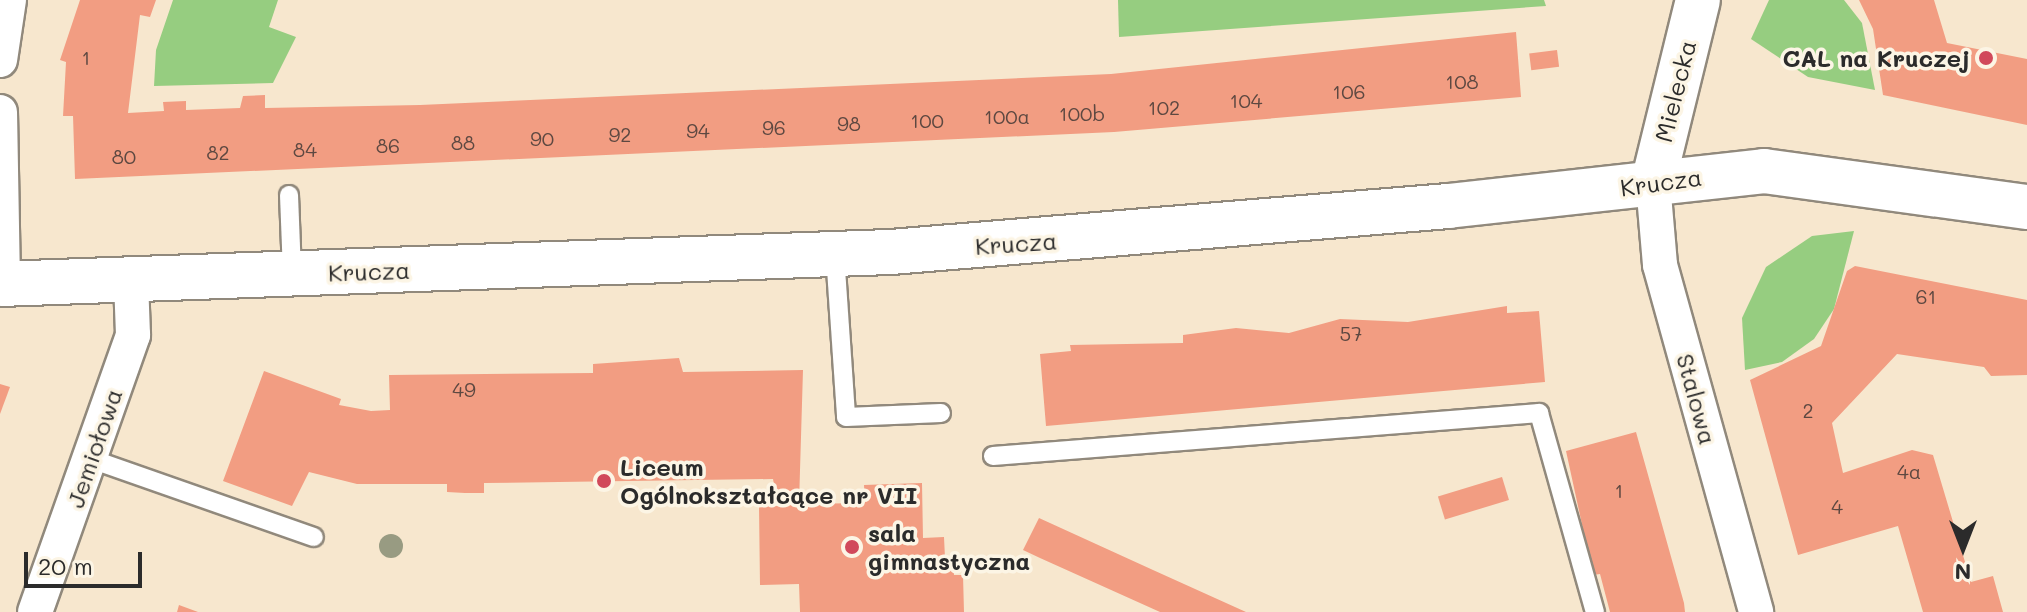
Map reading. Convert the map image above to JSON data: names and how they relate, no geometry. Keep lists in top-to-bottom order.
{
  "streets": {
    "street": [
      "Mielecka",
      "Krucza",
      "Stalowa",
      "Jemiołowa"
    ]
  },
  "crossings": [
    ["Mielecka", "Krucza"],
    ["Mielecka", "Stalowa"],
    ["Krucza", "Stalowa"],
    ["Krucza", "Jemiołowa"]
  ],
  "places": ["CAL na Kruczej", "Liceum Ogólnokształcące nr VII", "sala gimnastyczna"],
  "house_numbers": [
    "1",
    "108",
    "106",
    "104",
    "102",
    "100b",
    "100a",
    "100",
    "98",
    "96",
    "94",
    "92",
    "90",
    "88",
    "86",
    "84",
    "82",
    "80",
    "61",
    "57",
    "49",
    "2",
    "4a",
    "1",
    "4"
  ],
  "scale_bar": "20 m",
  "north": "bottom"
}
